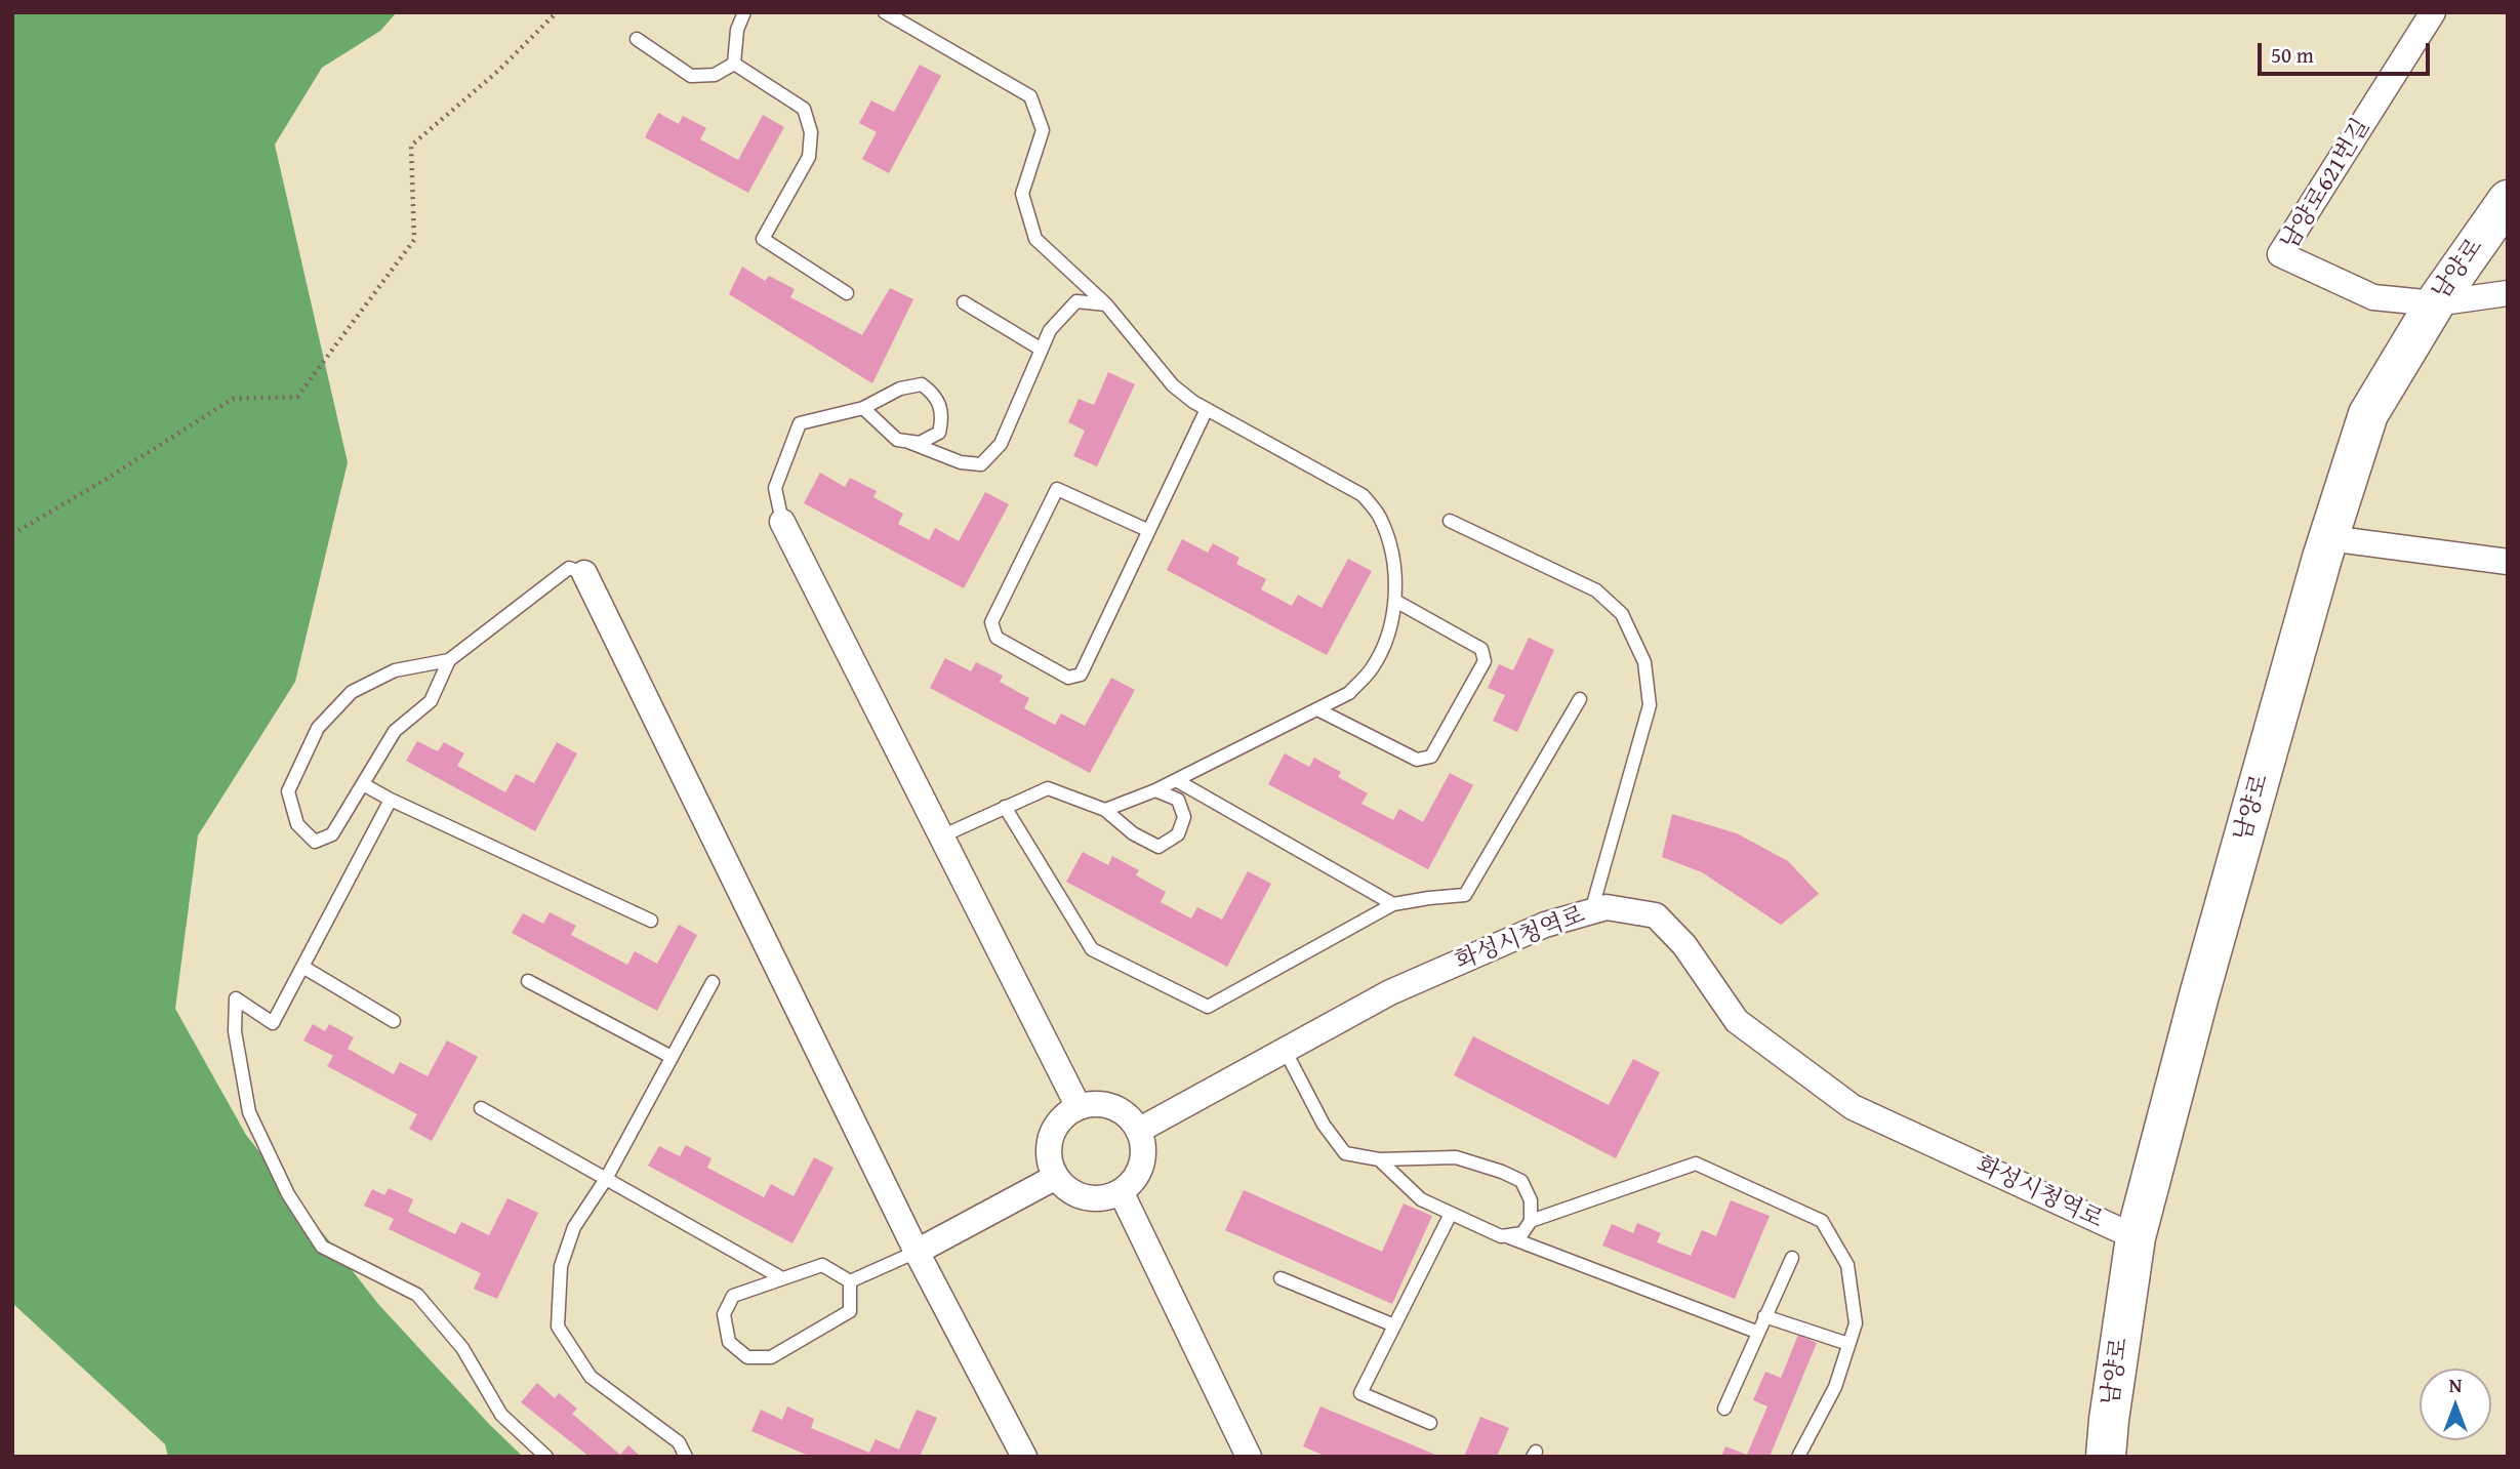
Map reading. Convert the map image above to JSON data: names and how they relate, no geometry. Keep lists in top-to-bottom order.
{
  "streets": {
    "main road": ["남양로"],
    "street": ["남양로621번길", "화성시청역로"]
  },
  "crossings": [
    ["남양로621번길", "남양로"],
    ["남양로", "화성시청역로"]
  ],
  "scale_bar": "50 m",
  "north": "top"
}
